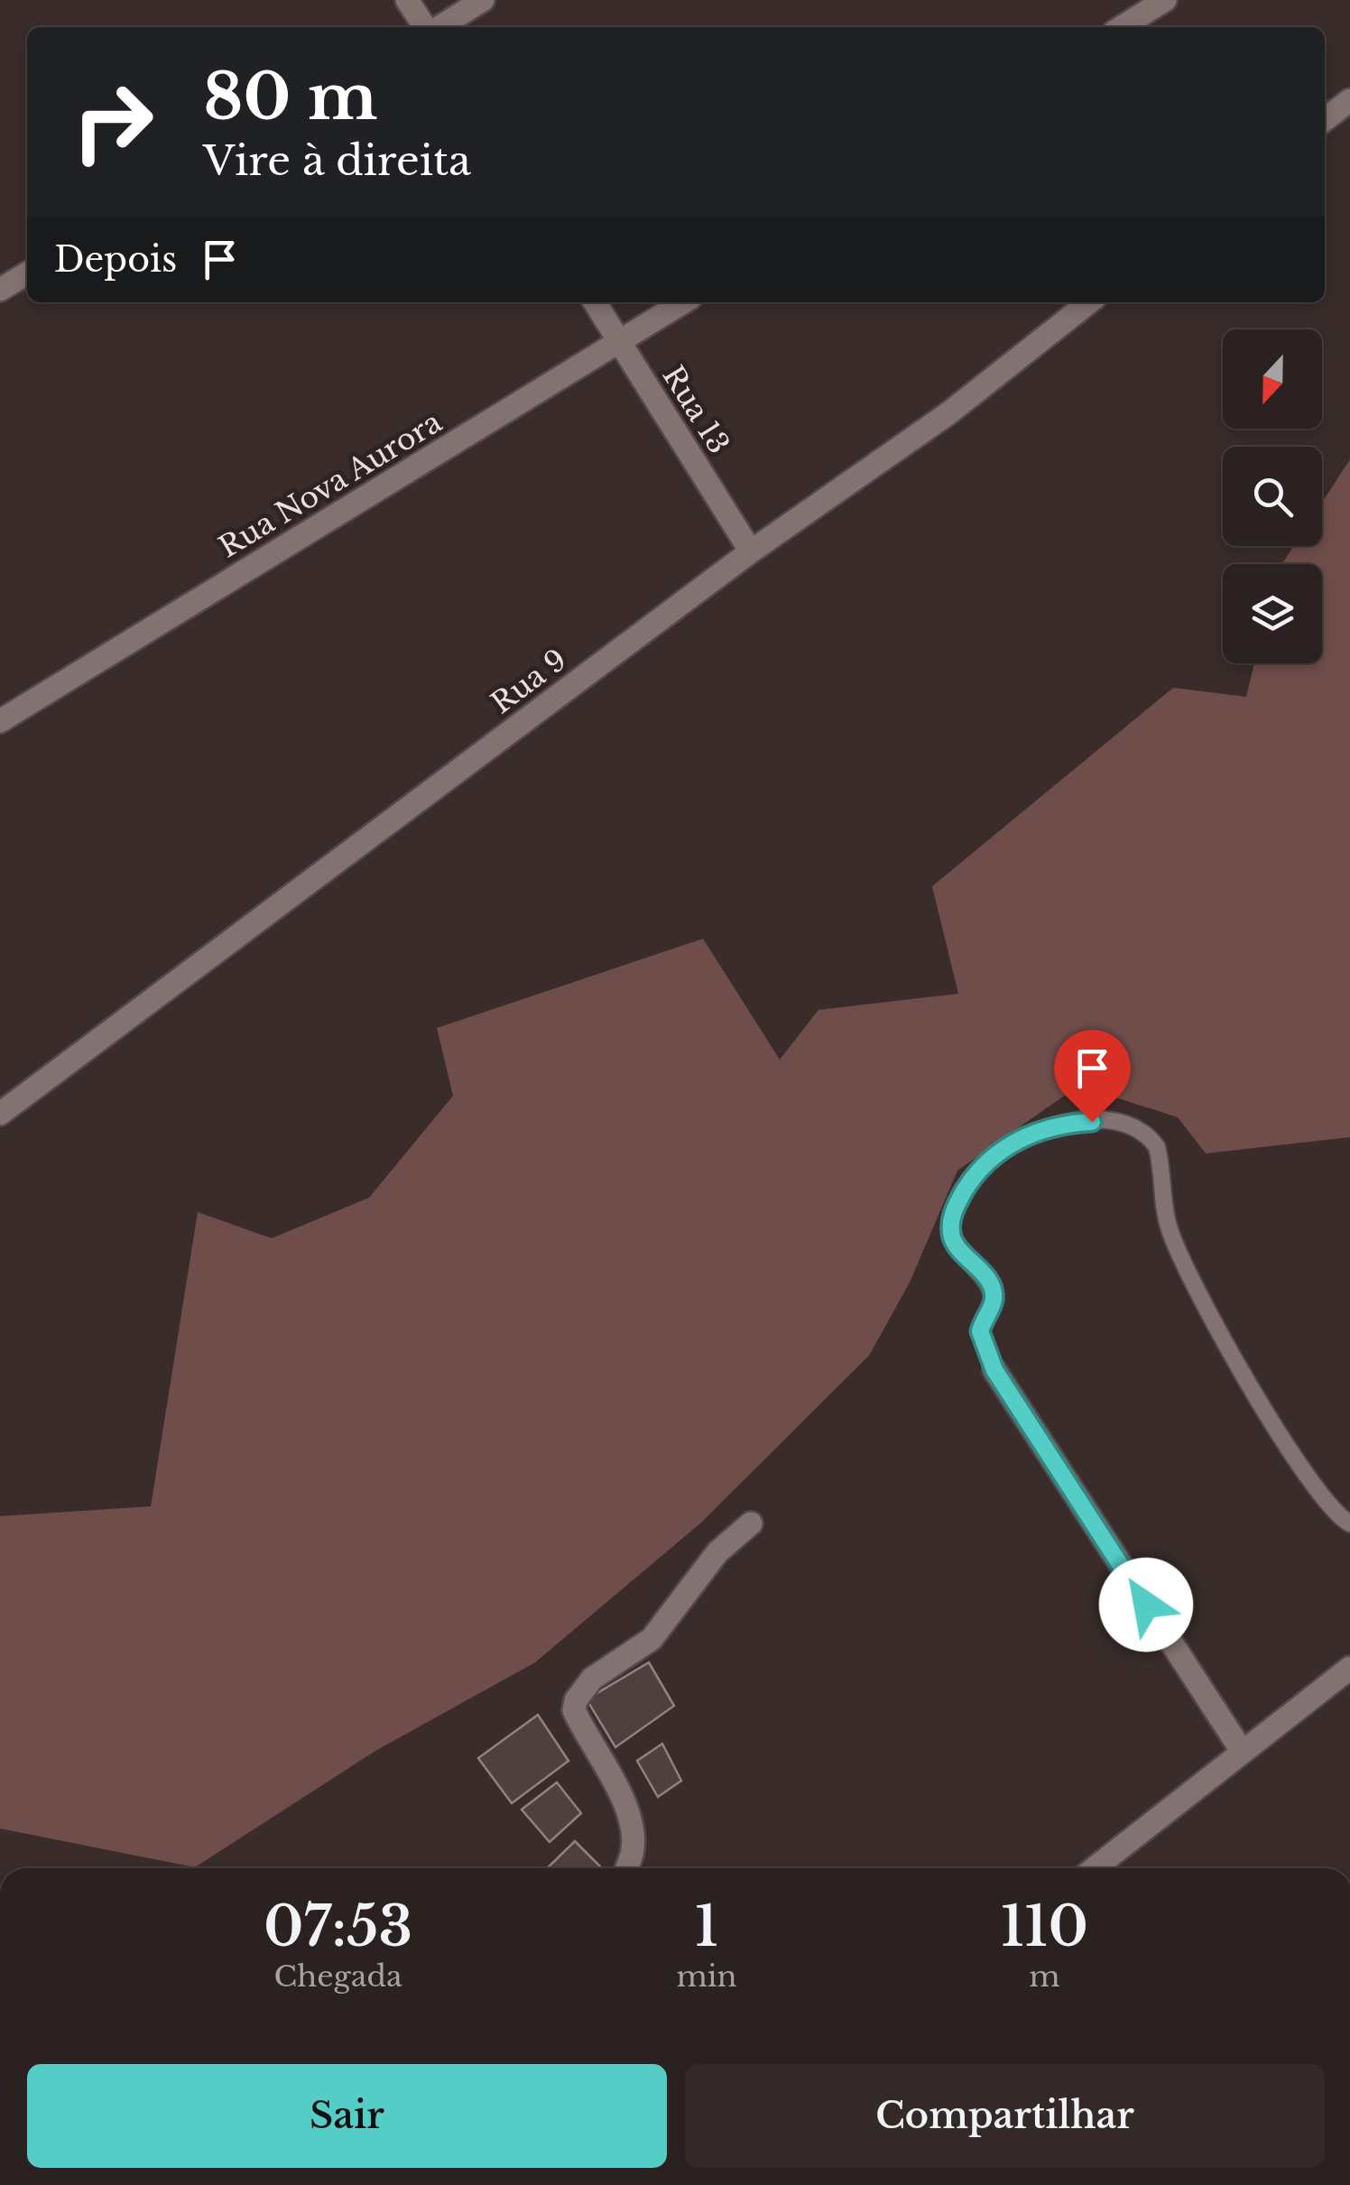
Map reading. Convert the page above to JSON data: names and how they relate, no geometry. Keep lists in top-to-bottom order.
{
  "streets": {
    "street": ["Rua 13", "Rua Nova Aurora", "Rua 9"]
  },
  "crossings": [
    ["Rua 13", "Rua Nova Aurora"],
    ["Rua 13", "Rua 9"]
  ],
  "north": "bottom",
  "page": {
    "turn": ["80 m", "Vire à direita"],
    "then": "Depois",
    "eta": [
      "07:53",
      "Chegada",
      "1",
      "min",
      "110",
      "m"
    ],
    "buttons": ["Sair", "Compartilhar"]
  }
}
